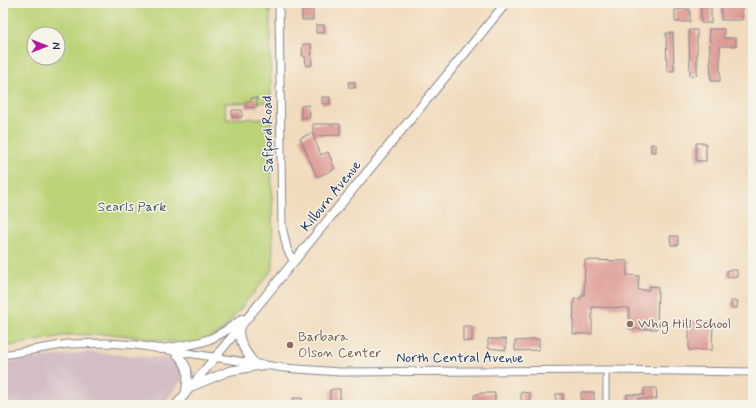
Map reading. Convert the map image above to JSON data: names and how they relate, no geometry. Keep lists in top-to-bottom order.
{
  "streets": {
    "main road": ["Safford Road", "Kilburn Avenue", "North Central Avenue"]
  },
  "crossings": [
    ["Safford Road", "Kilburn Avenue"],
    ["Kilburn Avenue", "North Central Avenue"]
  ],
  "parks": ["Searls Park"],
  "places": ["Whig Hill School", "Barbara Olson Center"],
  "north": "right"
}
